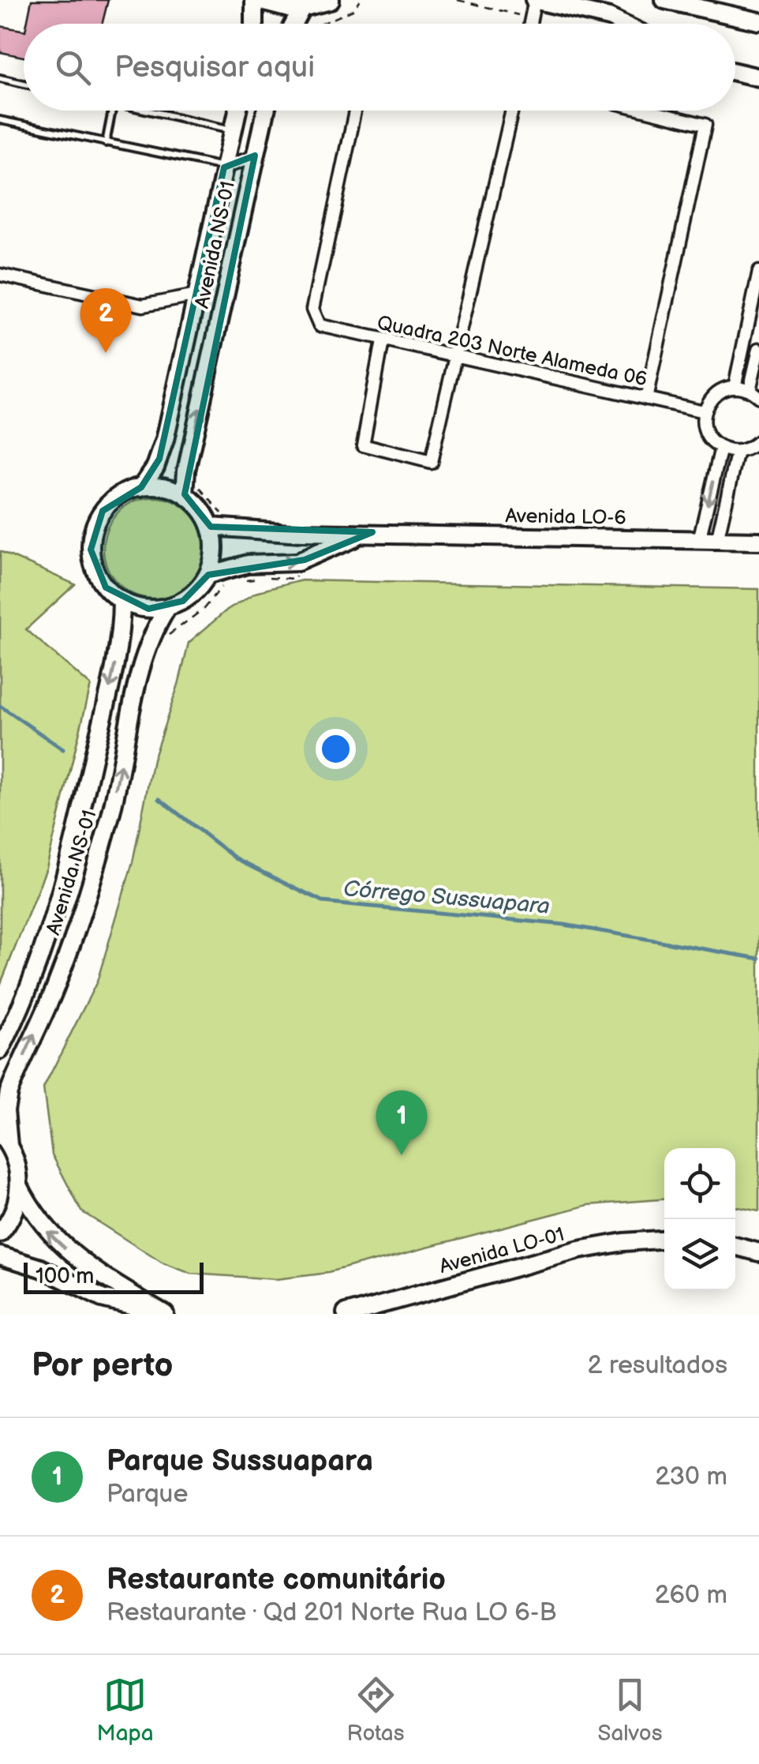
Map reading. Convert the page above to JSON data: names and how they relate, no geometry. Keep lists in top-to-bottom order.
{
  "streets": {
    "street": [
      "Avenida NS-01",
      "Quadra 203 Norte Alameda 06",
      "Avenida LO-6",
      "Avenida LO-01"
    ]
  },
  "crossings": [
    ["Avenida NS-01", "Avenida LO-6"]
  ],
  "water": ["Córrego Sussuapara"],
  "scale_bar": "100 m",
  "page": {
    "search": "Pesquisar aqui",
    "pins": ["2", "1"],
    "scale": "100 m",
    "heading": ["Por perto", "2 resultados"],
    "list": [
      {
        "mark": "1",
        "name": "Parque Sussuapara",
        "note": "Parque",
        "value": "230 m"
      },
      {
        "mark": "2",
        "name": "Restaurante comunitário",
        "note": "Restaurante · Qd 201 Norte Rua LO 6-B",
        "value": "260 m"
      }
    ],
    "nav": ["Mapa", "Rotas", "Salvos"]
  }
}
